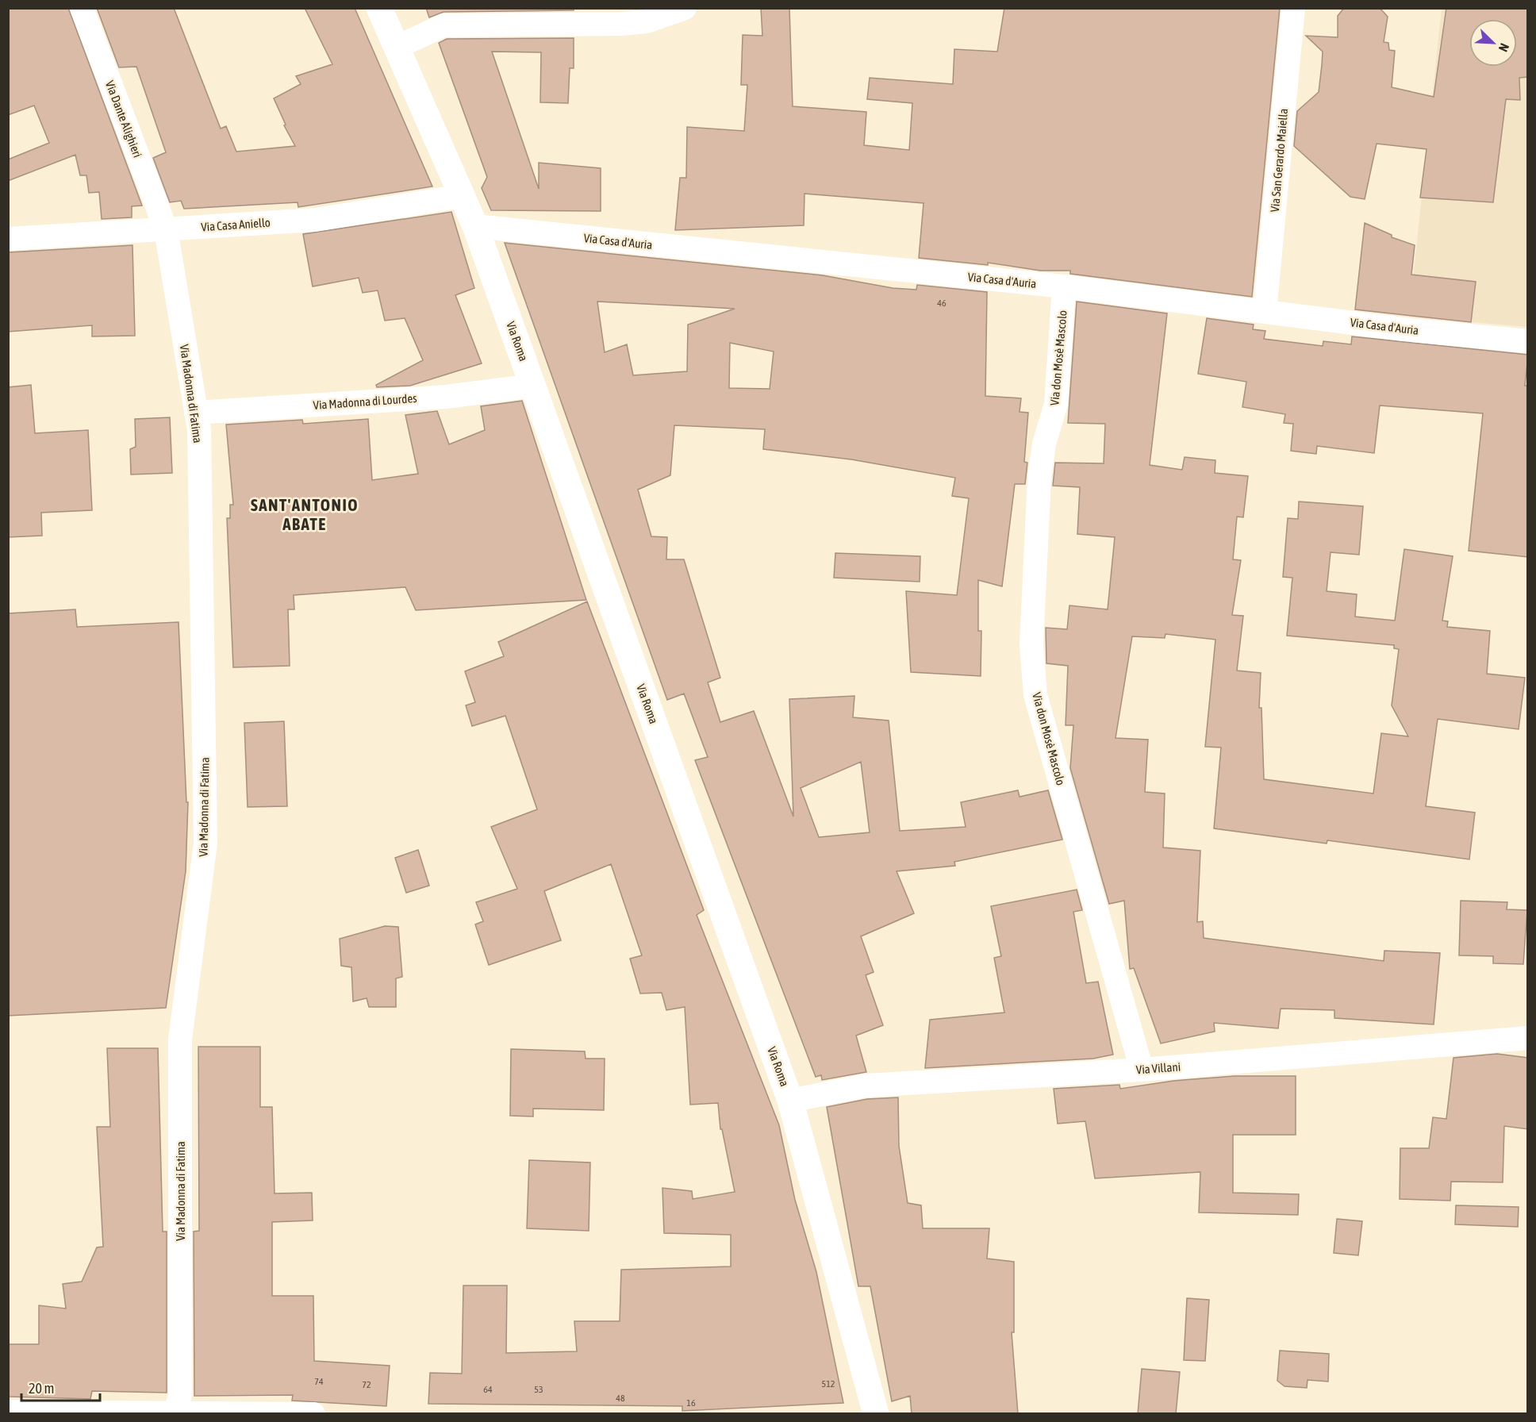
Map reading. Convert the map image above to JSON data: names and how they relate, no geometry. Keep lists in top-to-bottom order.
{
  "streets": {
    "main road": ["Via Roma"],
    "street": [
      "Via Dante Alighieri",
      "Via San Gerardo Maiella",
      "Via Casa Aniello",
      "Via Casa d'Auria",
      "Via don Mosè Mascolo",
      "Via Madonna di Fatima",
      "Via Madonna di Lourdes",
      "Via Villani"
    ]
  },
  "crossings": [
    ["Via Dante Alighieri", "Via Casa Aniello"],
    ["Via Dante Alighieri", "Via Madonna di Fatima"],
    ["Via San Gerardo Maiella", "Via Casa d'Auria"],
    ["Via Casa Aniello", "Via Roma"],
    ["Via Casa Aniello", "Via Madonna di Fatima"],
    ["Via Casa d'Auria", "Via Roma"],
    ["Via Casa d'Auria", "Via don Mosè Mascolo"],
    ["Via Roma", "Via Madonna di Lourdes"],
    ["Via Roma", "Via Villani"],
    ["Via don Mosè Mascolo", "Via Villani"],
    ["Via Madonna di Fatima", "Via Madonna di Lourdes"]
  ],
  "districts": ["SANT'ANTONIO ABATE"],
  "house_numbers": [
    "46",
    "74",
    "512",
    "72",
    "64",
    "53",
    "48",
    "16"
  ],
  "scale_bar": "20 m",
  "north": "bottom right"
}
